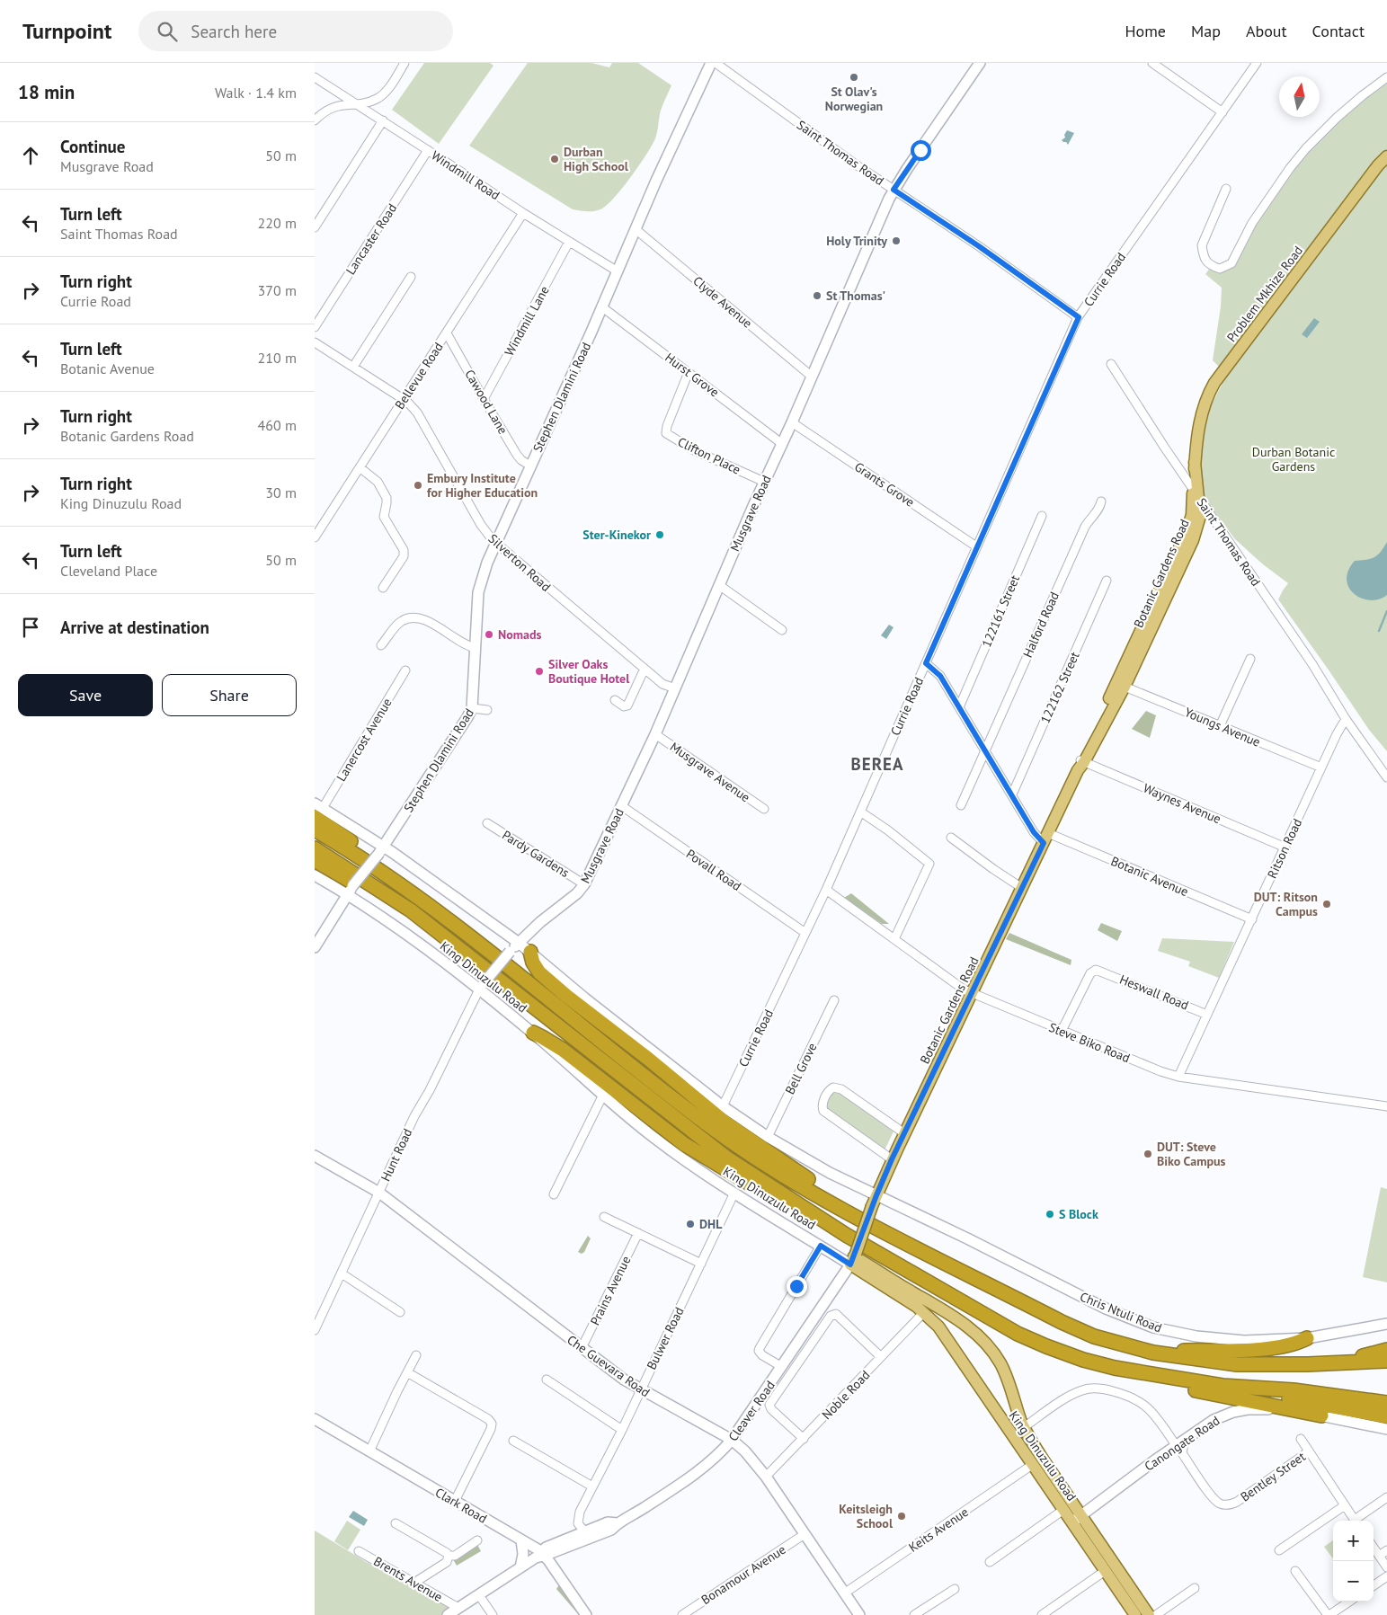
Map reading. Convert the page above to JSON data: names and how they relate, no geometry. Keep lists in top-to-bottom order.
{
  "streets": {
    "main road": [
      "Problem Mkhize Road",
      "Stephen Dlamini Road",
      "Musgrave Road",
      "Botanic Gardens Road",
      "King Dinuzulu Road",
      "Chris Ntuli Road",
      "Che Guevara Road",
      "Cleaver Road",
      "Canongate Road",
      "Clark Road"
    ],
    "street": [
      "Saint Thomas Road",
      "Windmill Road",
      "Lancaster Road",
      "Currie Road",
      "Clyde Avenue",
      "Windmill Lane",
      "Hurst Grove",
      "Bellevue Road",
      "Cawood Lane",
      "Clifton Place",
      "Grants Grove",
      "Silverton Road",
      "122161 Street",
      "Halford Road",
      "122162 Street",
      "Youngs Avenue",
      "Lanercost Avenue",
      "Musgrave Avenue",
      "Waynes Avenue",
      "Ritson Road",
      "Pardy Gardens",
      "Povall Road",
      "Botanic Avenue",
      "Heswall Road",
      "Steve Biko Road",
      "Bell Grove",
      "Hunt Road",
      "Prains Avenue",
      "Bulwer Road",
      "Noble Road",
      "Bentley Street",
      "Keits Avenue",
      "Bonamour Avenue",
      "Brents Avenue"
    ]
  },
  "crossings": [
    ["Saint Thomas Road", "Currie Road"],
    ["Saint Thomas Road", "Musgrave Road"],
    ["Saint Thomas Road", "Botanic Gardens Road"],
    ["Saint Thomas Road", "Ritson Road"],
    ["Windmill Road", "Lancaster Road"],
    ["Windmill Road", "Windmill Lane"],
    ["Windmill Road", "Bellevue Road"],
    ["Windmill Road", "Stephen Dlamini Road"],
    ["Currie Road", "Grants Grove"],
    ["Currie Road", "Povall Road"],
    ["Currie Road", "Botanic Avenue"],
    ["Currie Road", "Steve Biko Road"],
    ["Problem Mkhize Road", "Botanic Gardens Road"],
    ["Clyde Avenue", "Stephen Dlamini Road"],
    ["Clyde Avenue", "Musgrave Road"],
    ["Windmill Lane", "Cawood Lane"],
    ["Hurst Grove", "Stephen Dlamini Road"],
    ["Hurst Grove", "Clifton Place"],
    ["Hurst Grove", "Musgrave Road"],
    ["Bellevue Road", "Cawood Lane"],
    ["Bellevue Road", "Silverton Road"],
    ["Stephen Dlamini Road", "Cawood Lane"],
    ["Stephen Dlamini Road", "Silverton Road"],
    ["Stephen Dlamini Road", "King Dinuzulu Road"],
    ["Clifton Place", "Musgrave Road"],
    ["Grants Grove", "Musgrave Road"],
    ["Musgrave Road", "Silverton Road"],
    ["Musgrave Road", "Musgrave Avenue"],
    ["Musgrave Road", "Pardy Gardens"],
    ["Musgrave Road", "Povall Road"],
    ["Musgrave Road", "King Dinuzulu Road"],
    ["Musgrave Road", "Hunt Road"],
    ["Botanic Gardens Road", "Youngs Avenue"],
    ["Botanic Gardens Road", "Waynes Avenue"],
    ["Botanic Gardens Road", "Botanic Avenue"],
    ["Botanic Gardens Road", "King Dinuzulu Road"],
    ["Botanic Gardens Road", "Steve Biko Road"],
    ["Botanic Gardens Road", "Chris Ntuli Road"],
    ["Botanic Gardens Road", "Cleaver Road"],
    ["122161 Street", "Botanic Avenue"],
    ["Halford Road", "Botanic Avenue"],
    ["122162 Street", "Botanic Avenue"],
    ["Youngs Avenue", "Ritson Road"],
    ["Waynes Avenue", "Ritson Road"],
    ["Ritson Road", "Botanic Avenue"],
    ["Ritson Road", "Heswall Road"],
    ["Ritson Road", "Steve Biko Road"],
    ["King Dinuzulu Road", "Hunt Road"],
    ["King Dinuzulu Road", "Bulwer Road"],
    ["King Dinuzulu Road", "Noble Road"],
    ["King Dinuzulu Road", "Cleaver Road"],
    ["King Dinuzulu Road", "Canongate Road"],
    ["King Dinuzulu Road", "Keits Avenue"],
    ["Heswall Road", "Steve Biko Road"],
    ["Hunt Road", "Che Guevara Road"],
    ["Prains Avenue", "Che Guevara Road"],
    ["Bulwer Road", "Che Guevara Road"],
    ["Bulwer Road", "Cleaver Road"],
    ["Che Guevara Road", "Noble Road"],
    ["Che Guevara Road", "Cleaver Road"],
    ["Che Guevara Road", "Keits Avenue"],
    ["Che Guevara Road", "Bonamour Avenue"],
    ["Cleaver Road", "Clark Road"],
    ["Canongate Road", "Bentley Street"]
  ],
  "districts": ["BEREA"],
  "parks": ["Durban Botanic Gardens"],
  "places": [
    "St Olav's Norwegian",
    "Durban High School",
    "Holy Trinity",
    "St Thomas'",
    "Embury Institute for Higher Education",
    "Ster-Kinekor",
    "Nomads",
    "Silver Oaks Boutique Hotel",
    "DUT: Ritson Campus",
    "DUT: Steve Biko Campus",
    "S Block",
    "DHL",
    "Keitsleigh School"
  ],
  "north": "top",
  "page": {
    "header": "Turnpoint",
    "search": "Search here",
    "nav": [
      "Home",
      "Map",
      "About",
      "Contact"
    ],
    "heading": ["18 min", "Walk · 1.4 km"],
    "list": [
      ["Continue", "Musgrave Road", "50 m"],
      ["Turn left", "Saint Thomas Road", "220 m"],
      ["Turn right", "Currie Road", "370 m"],
      ["Turn left", "Botanic Avenue", "210 m"],
      ["Turn right", "Botanic Gardens Road", "460 m"],
      ["Turn right", "King Dinuzulu Road", "30 m"],
      ["Turn left", "Cleveland Place", "50 m"],
      "Arrive at destination"
    ],
    "buttons": ["Save", "Share"],
    "map_buttons": ["+", "−"]
  }
}
